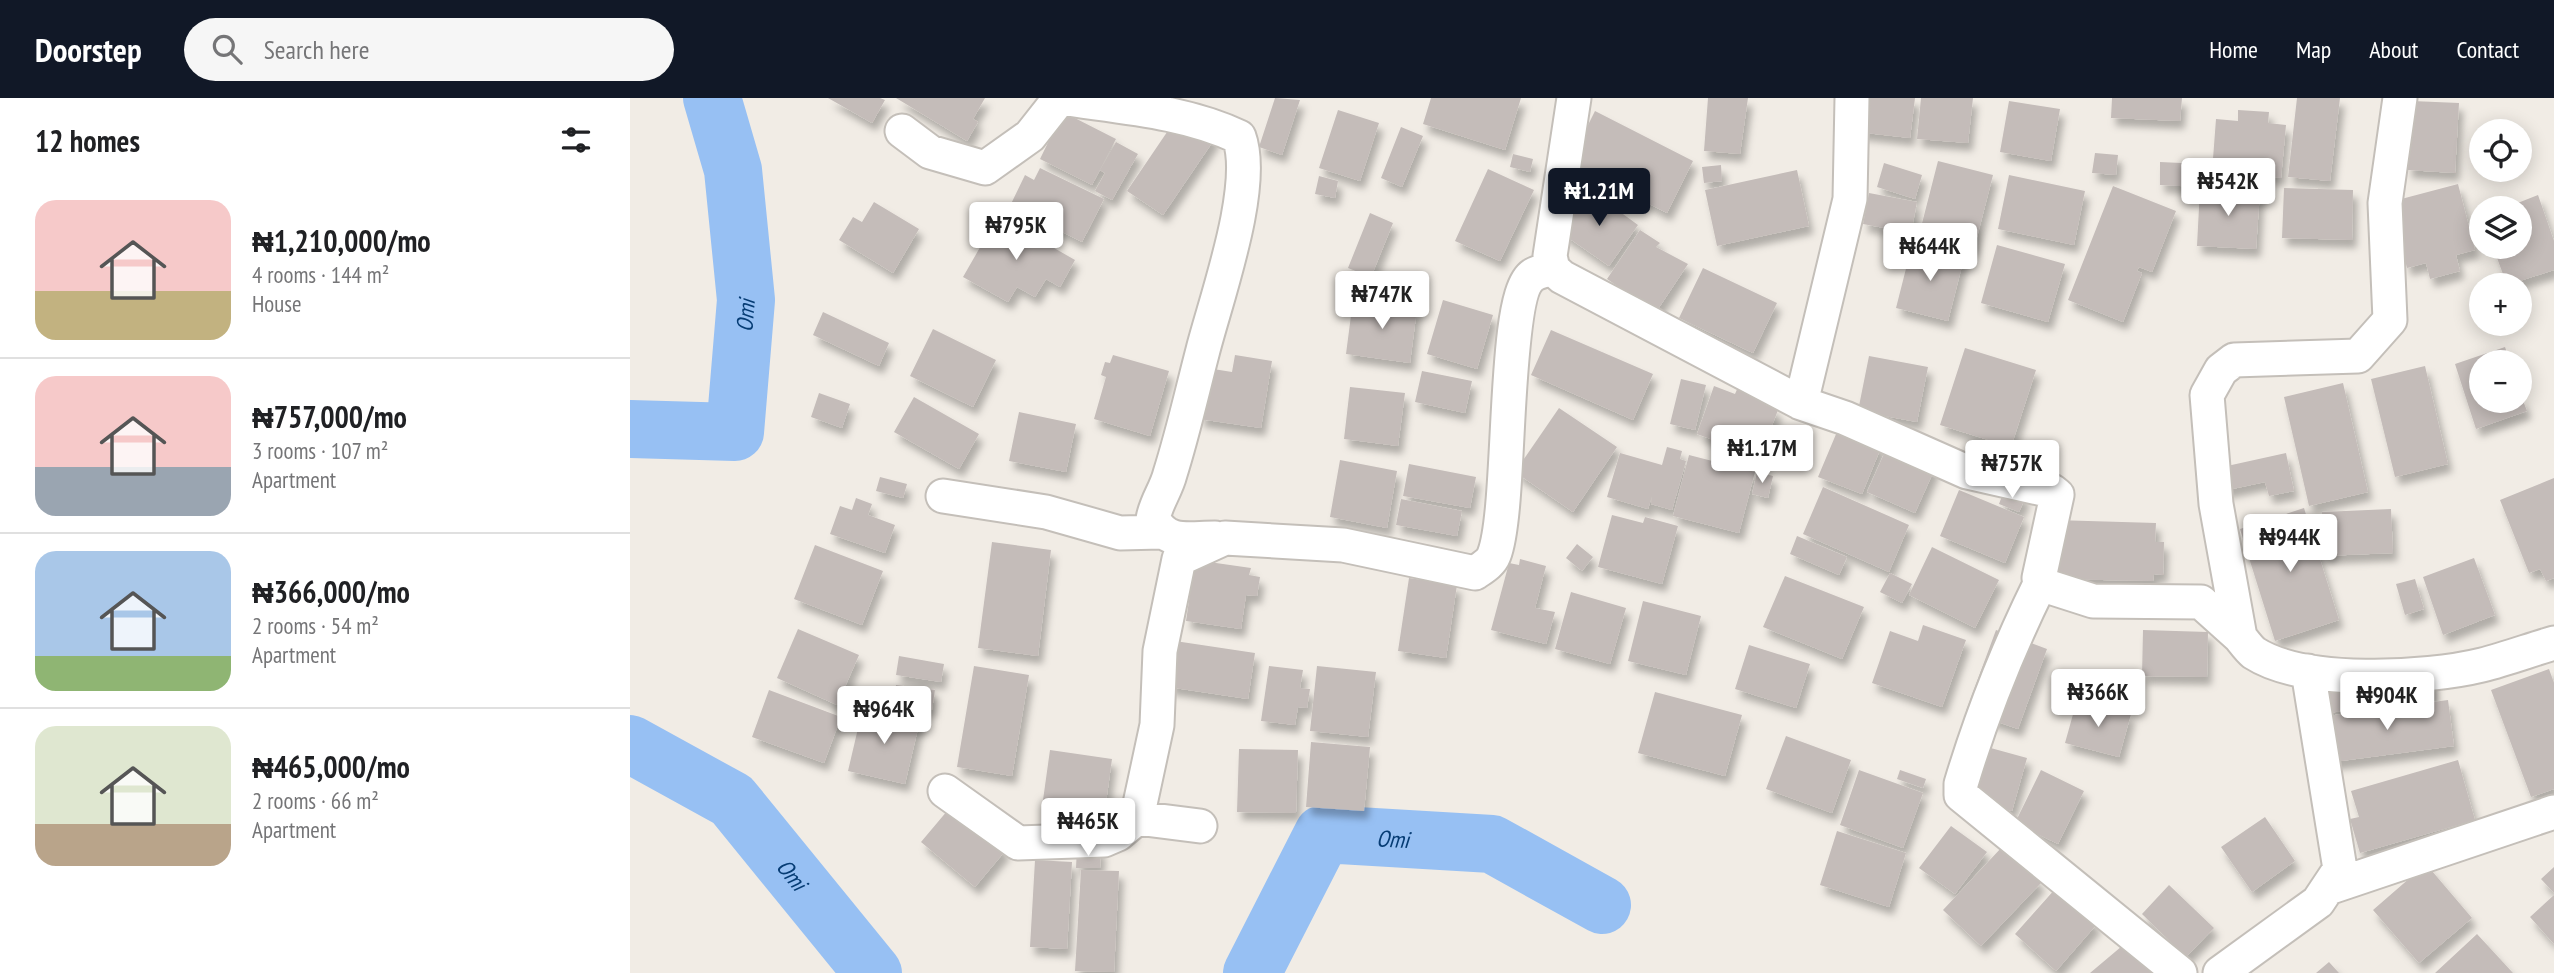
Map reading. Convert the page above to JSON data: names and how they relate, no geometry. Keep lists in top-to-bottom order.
{
  "water": ["Omi"],
  "page": {
    "header": "Doorstep",
    "search": "Search here",
    "nav": [
      "Home",
      "Map",
      "About",
      "Contact"
    ],
    "heading": "12 homes",
    "map_buttons": ["+", "−"],
    "price": [
      "₦542K",
      "₦1.21M",
      "₦795K",
      "₦644K",
      "₦747K",
      "₦1.17M",
      "₦757K",
      "₦944K",
      "₦366K",
      "₦904K",
      "₦964K",
      "₦465K"
    ],
    "list": [
      {
        "name": "₦1,210,000/mo",
        "note": "4 rooms · 144 m² · House"
      },
      {
        "name": "₦757,000/mo",
        "note": "3 rooms · 107 m² · Apartment"
      },
      {
        "name": "₦366,000/mo",
        "note": "2 rooms · 54 m² · Apartment"
      },
      {
        "name": "₦465,000/mo",
        "note": "2 rooms · 66 m² · Apartment"
      }
    ]
  }
}
